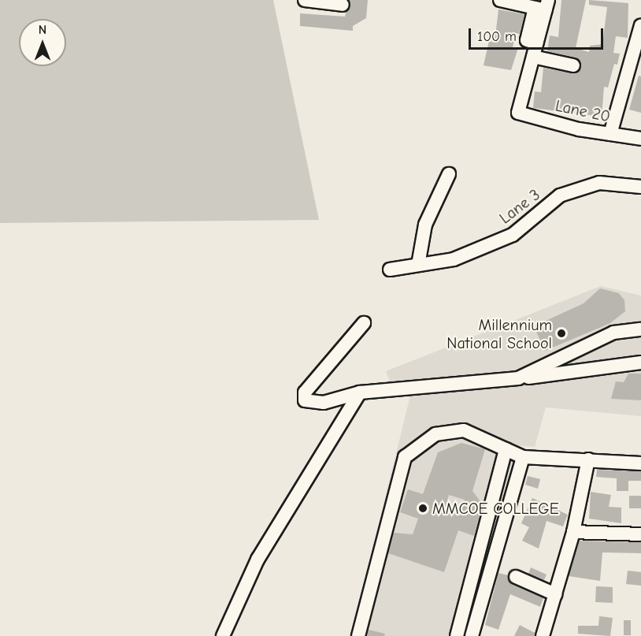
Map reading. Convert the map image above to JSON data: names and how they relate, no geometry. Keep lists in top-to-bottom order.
{
  "streets": {
    "street": ["Lane 20", "Lane 3"]
  },
  "places": ["Millennium National School", "MMCOE COLLEGE"],
  "scale_bar": "100 m",
  "north": "top"
}
